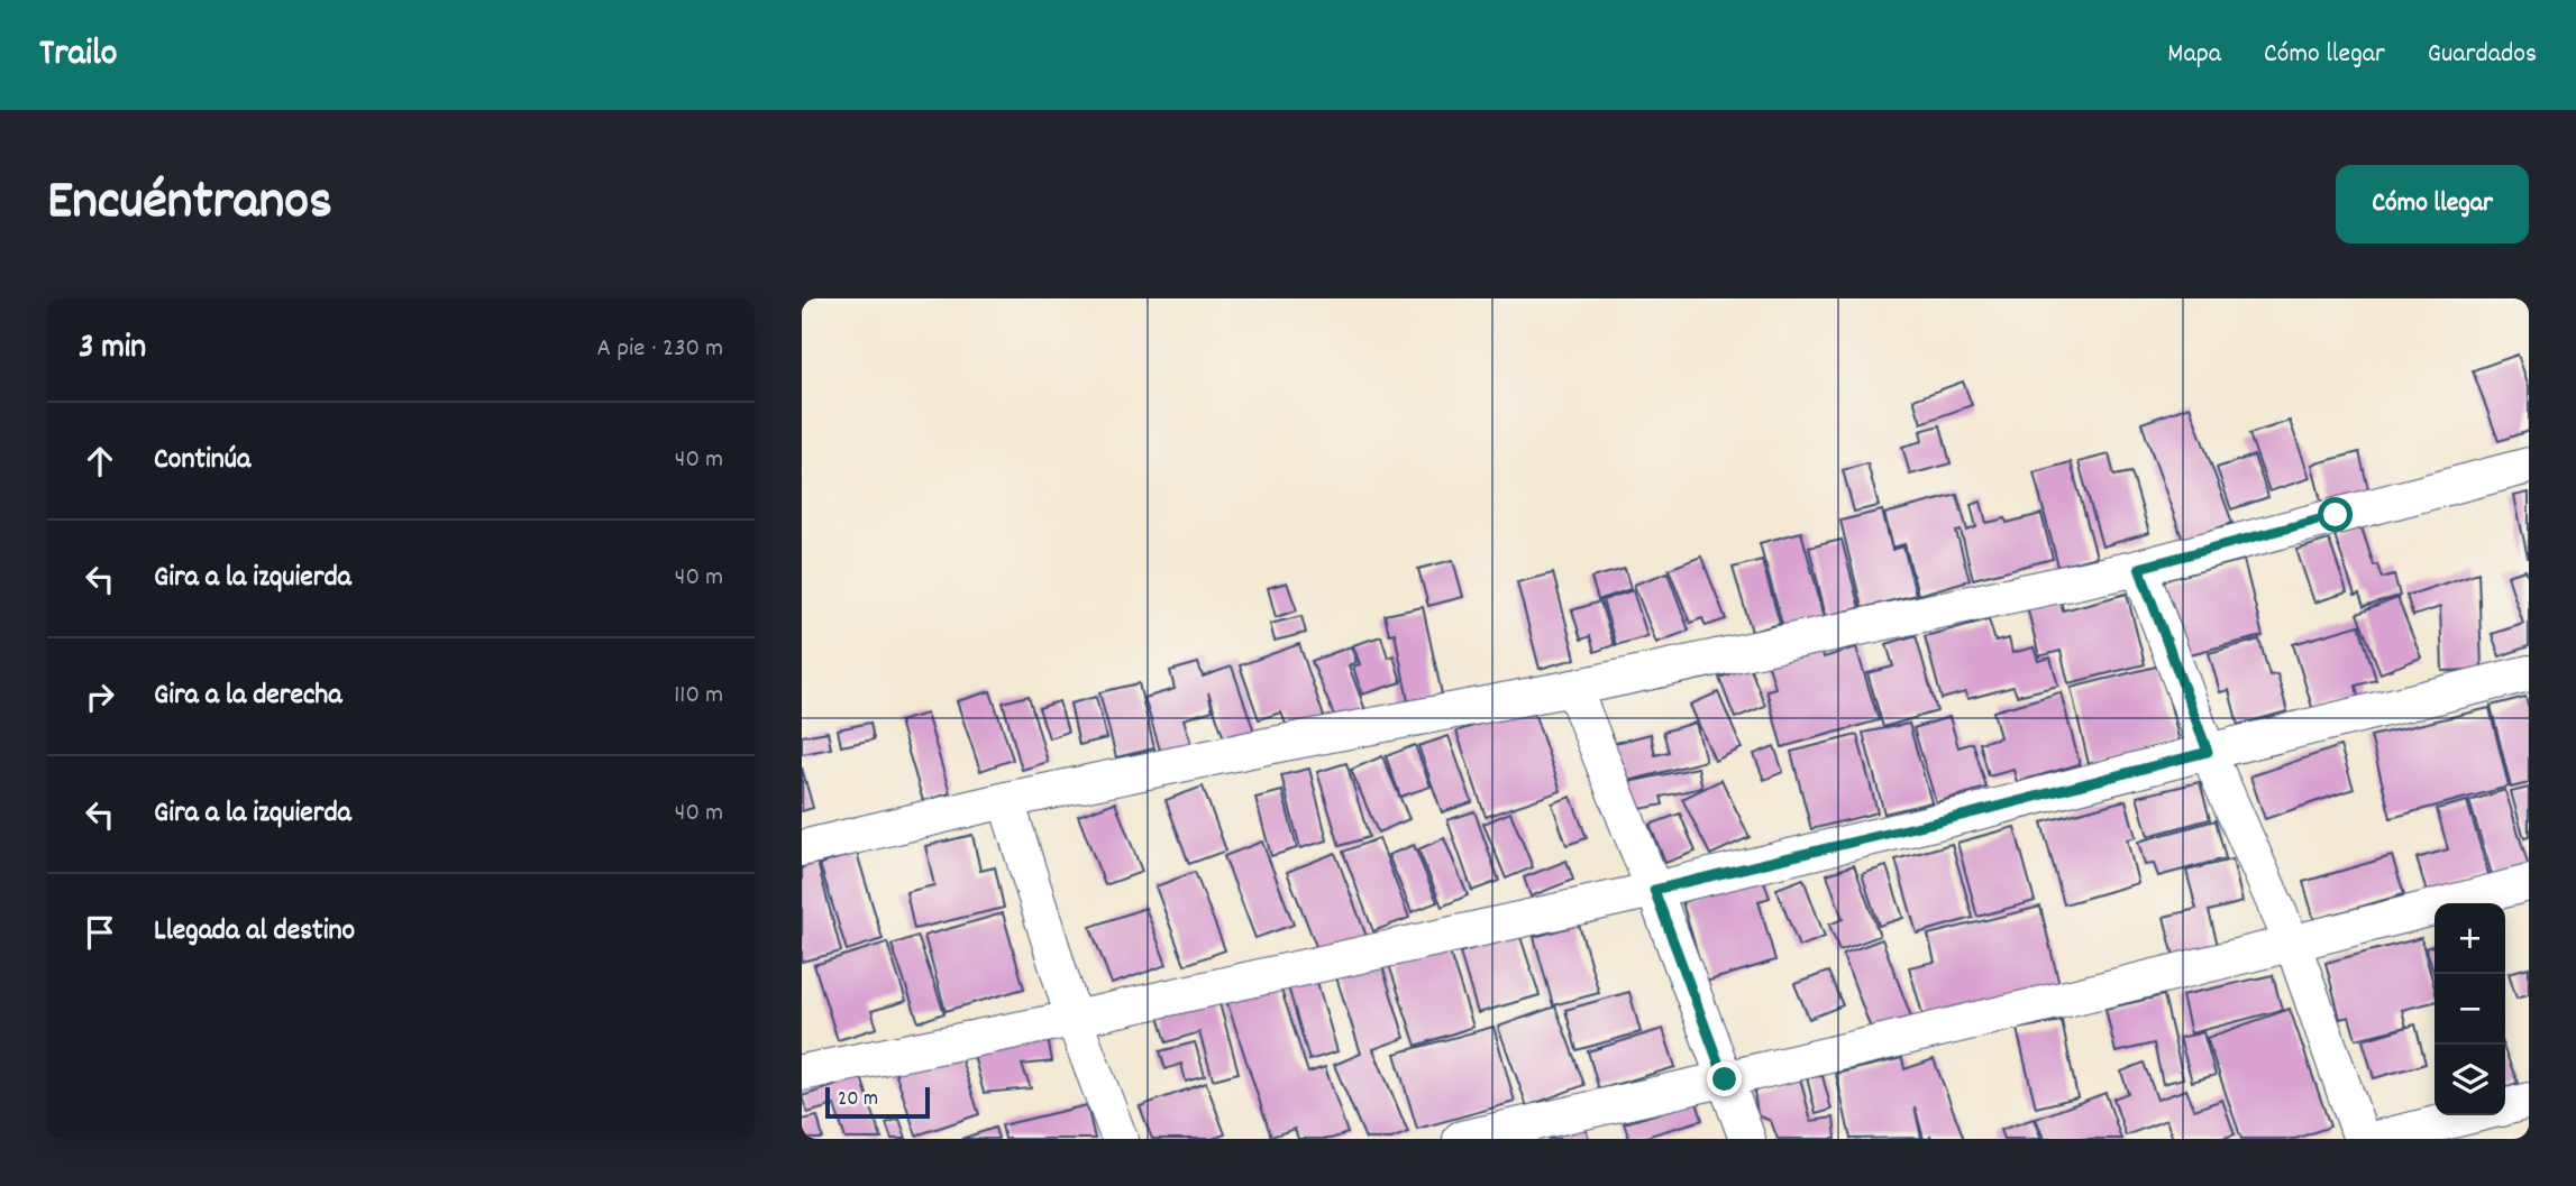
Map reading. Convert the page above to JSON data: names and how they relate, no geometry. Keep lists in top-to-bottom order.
{
  "scale_bar": "20 m",
  "page": {
    "header": "Trailo",
    "nav": ["Mapa", "Cómo llegar", "Guardados"],
    "title": "Encuéntranos",
    "buttons": "Cómo llegar",
    "heading": ["3 min", "A pie · 230 m"],
    "list": [
      ["Continúa", "40 m"],
      ["Gira a la izquierda", "40 m"],
      ["Gira a la derecha", "110 m"],
      ["Gira a la izquierda", "40 m"],
      "Llegada al destino"
    ],
    "map_buttons": ["+", "−"],
    "scale": "20 m"
  }
}
